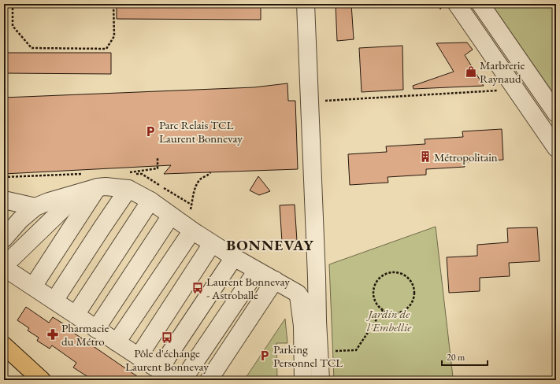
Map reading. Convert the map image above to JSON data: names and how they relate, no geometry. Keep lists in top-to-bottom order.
{
  "districts": ["BONNEVAY"],
  "parks": ["Jardin de l'Embellie"],
  "places": {
    "shop": ["Marbrerie Raynaud"],
    "parking": ["Parc Relais TCL Laurent Bonnevay", "Parking Personnel TCL"],
    "building": ["Métropolitain"],
    "bus stop": ["Laurent Bonnevay - Astroballe", "Pôle d'échange Laurent Bonnevay"],
    "pharmacy": ["Pharmacie du Métro"]
  },
  "scale_bar": "20 m"
}
